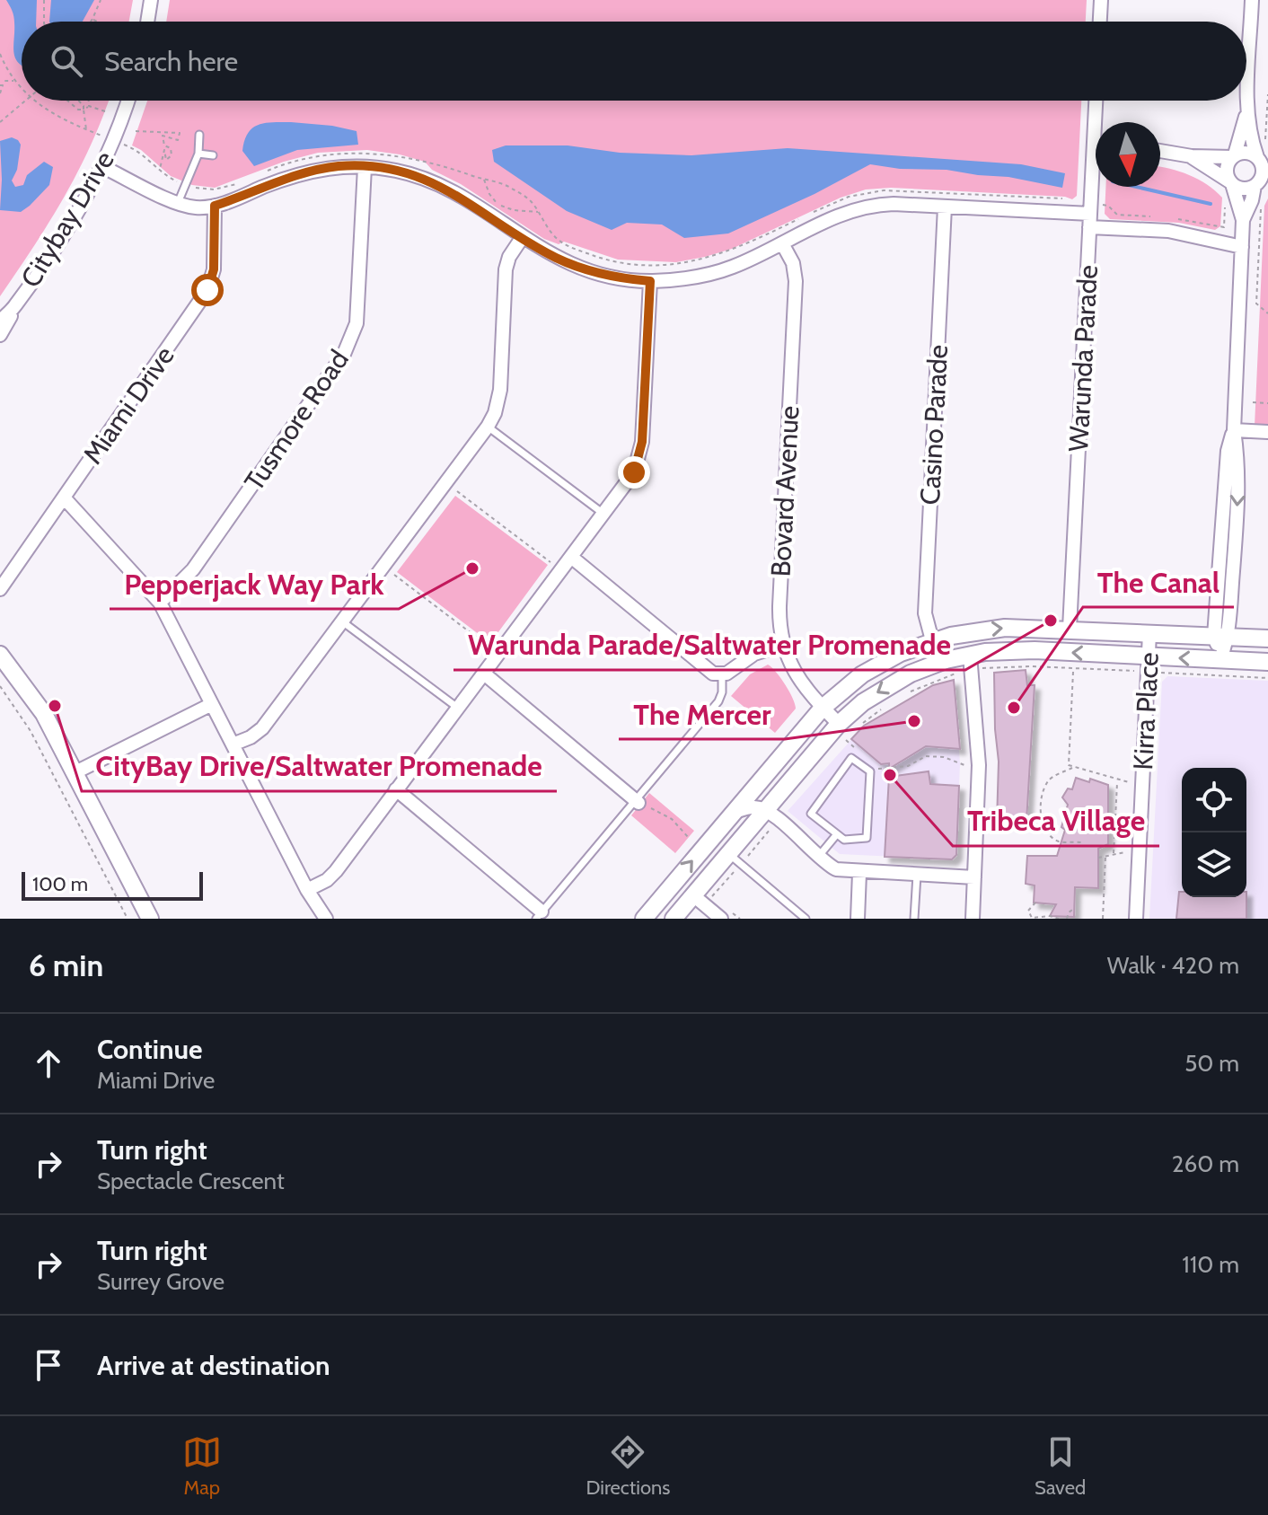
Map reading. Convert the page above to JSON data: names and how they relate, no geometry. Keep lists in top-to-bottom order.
{
  "streets": {
    "street": [
      "Citybay Drive",
      "Warunda Parade",
      "Miami Drive",
      "Tusmore Road",
      "Casino Parade",
      "Bovard Avenue",
      "Kirra Place"
    ]
  },
  "places": [
    "Pepperjack Way Park",
    "Warunda Parade/Saltwater Promenade",
    "CityBay Drive/Saltwater Promenade",
    "The Canal",
    "The Mercer",
    "Tribeca Village"
  ],
  "scale_bar": "100 m",
  "north": "bottom",
  "page": {
    "search": "Search here",
    "scale": "100 m",
    "heading": ["6 min", "Walk · 420 m"],
    "list": [
      ["Continue", "Miami Drive", "50 m"],
      ["Turn right", "Spectacle Crescent", "260 m"],
      ["Turn right", "Surrey Grove", "110 m"],
      "Arrive at destination"
    ],
    "nav": ["Map", "Directions", "Saved"]
  }
}
